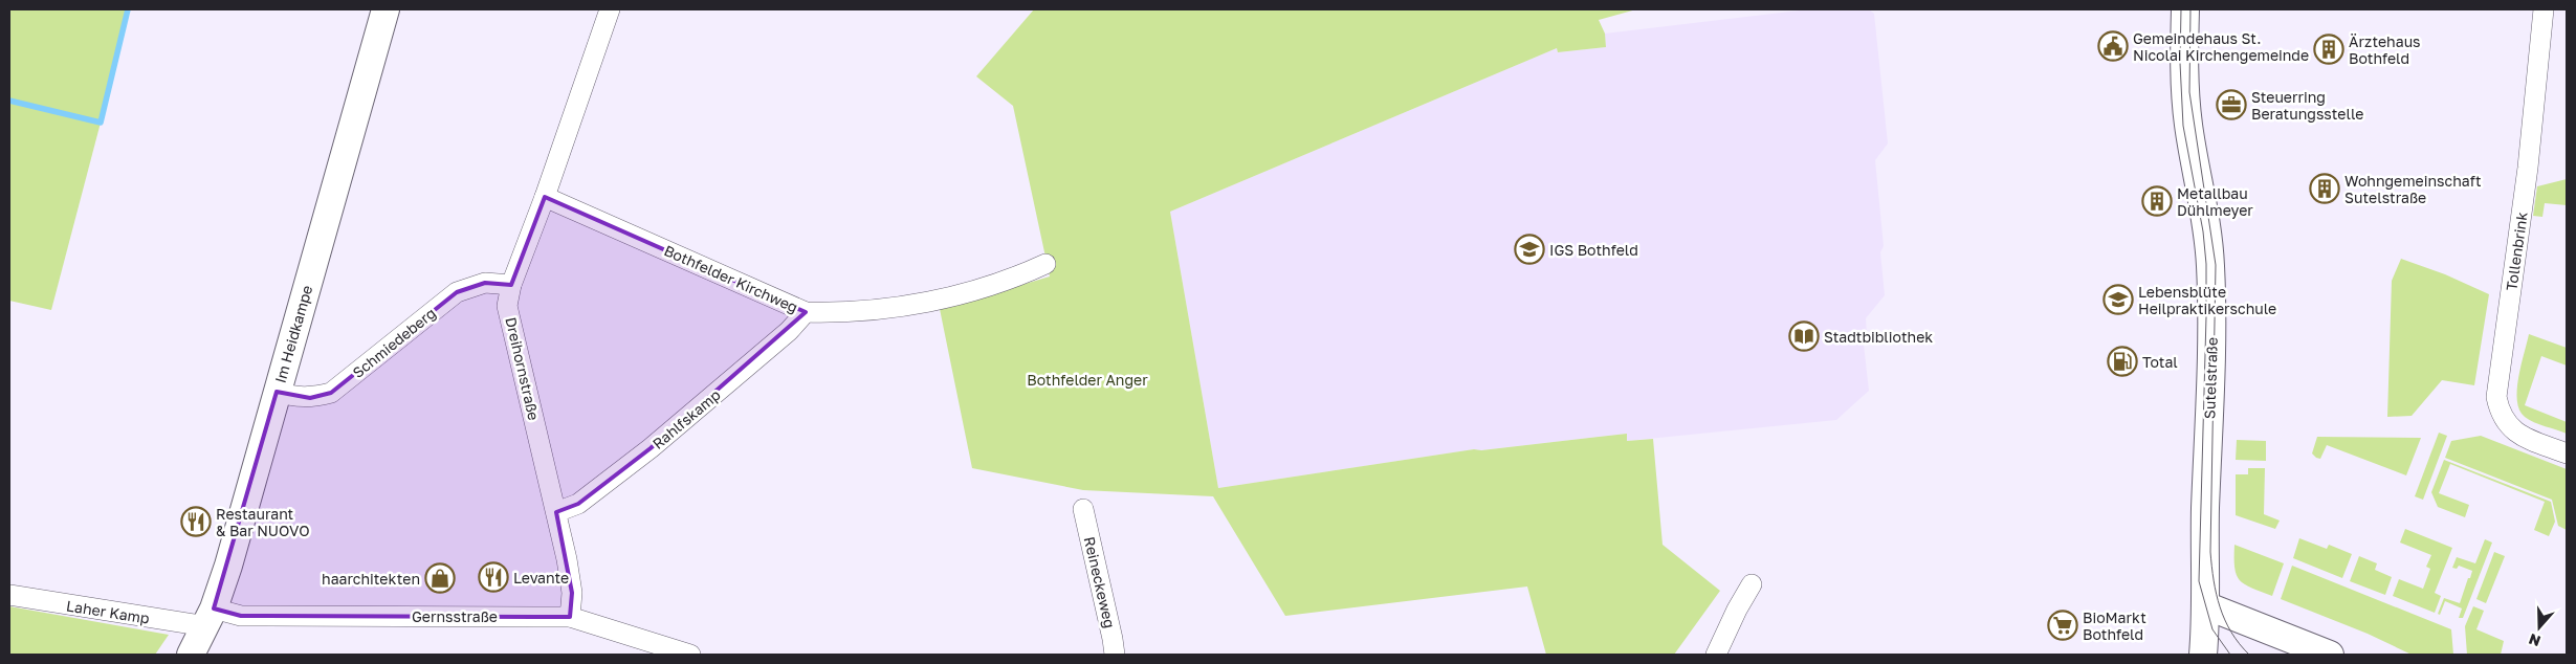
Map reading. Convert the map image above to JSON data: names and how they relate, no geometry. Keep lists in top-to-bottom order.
{
  "streets": {
    "main road": ["Im Heidkampe", "Sutelstraße"],
    "street": [
      "Tollenbrink",
      "Bothfelder Kirchweg",
      "Schmiedeberg",
      "Dreihornstraße",
      "Rahlfskamp",
      "Reineckeweg",
      "Laher Kamp",
      "Gernsstraße"
    ]
  },
  "crossings": [
    ["Bothfelder Kirchweg", "Dreihornstraße"],
    ["Bothfelder Kirchweg", "Rahlfskamp"],
    ["Im Heidkampe", "Schmiedeberg"],
    ["Im Heidkampe", "Laher Kamp"],
    ["Im Heidkampe", "Gernsstraße"],
    ["Schmiedeberg", "Dreihornstraße"],
    ["Dreihornstraße", "Rahlfskamp"],
    ["Dreihornstraße", "Gernsstraße"],
    ["Laher Kamp", "Gernsstraße"]
  ],
  "parks": ["Bothfelder Anger"],
  "places": {
    "public building": ["Gemeindehaus St. Nicolai Kirchengemeinde"],
    "building": ["Ärztehaus Bothfeld", "Wohngemeinschaft Sutelstraße", "Metallbau Dühlmeyer"],
    "office": ["Steuerring Beratungsstelle"],
    "school or university": ["IGS Bothfeld", "Lebensblüte Heilpraktikerschule"],
    "library": ["Stadtbibliothek"],
    "fuel station": ["Total"],
    "restaurant": ["Restaurant & Bar NUOVO", "Levante"],
    "shop": ["haarchitekten"],
    "supermarket": ["BioMarkt Bothfeld"]
  },
  "north": "bottom"
}
